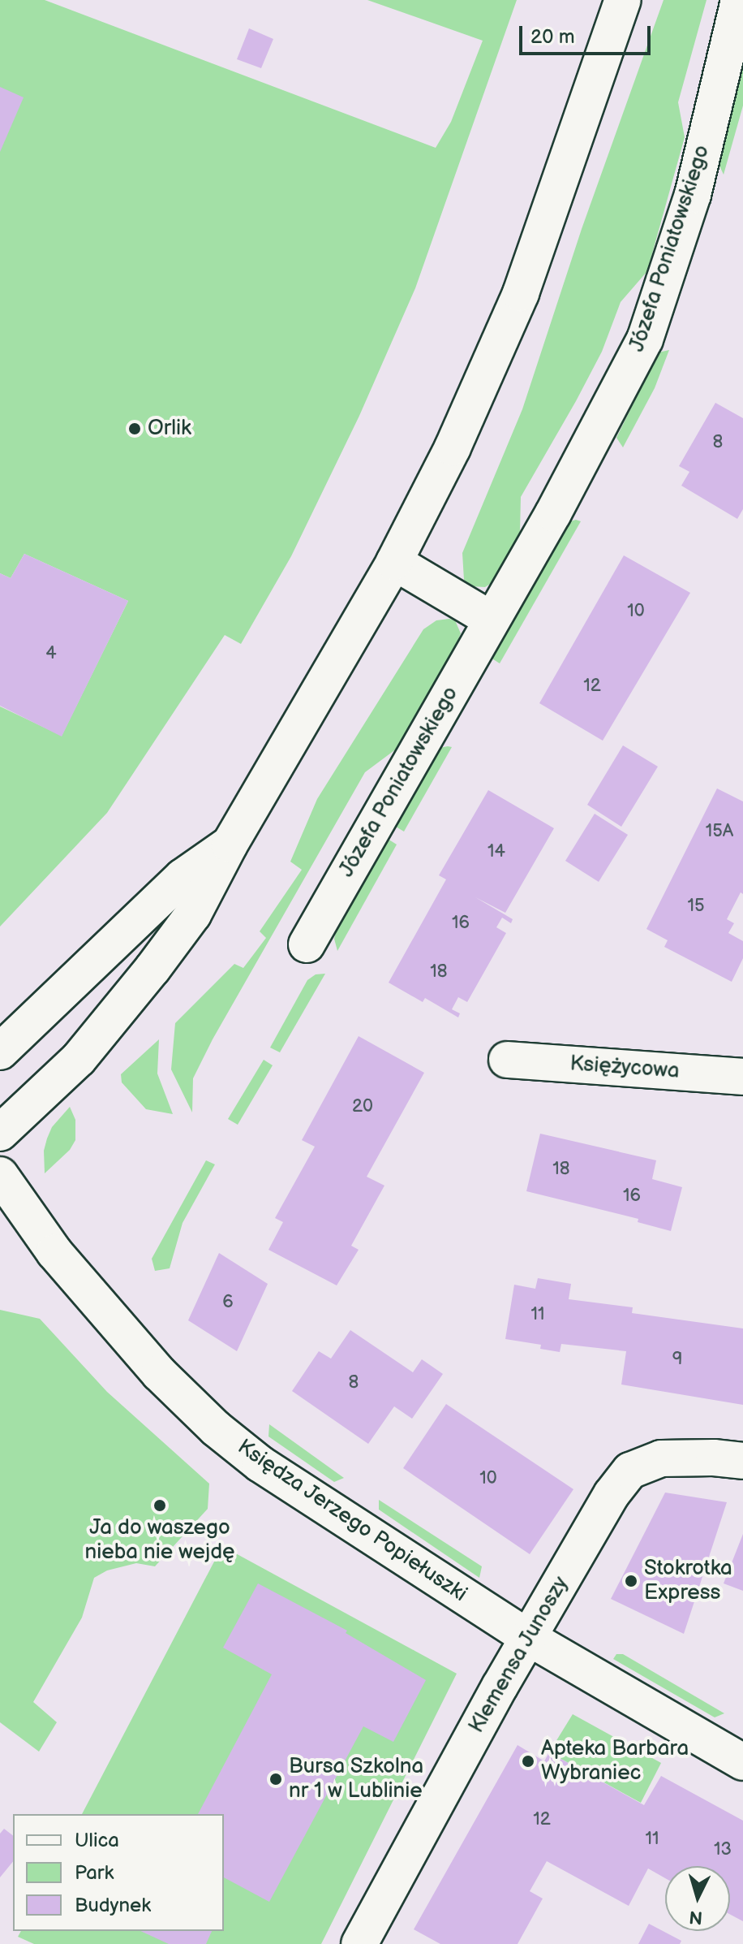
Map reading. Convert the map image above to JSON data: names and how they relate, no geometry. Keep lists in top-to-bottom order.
{
  "streets": {
    "street": [
      "Józefa Poniatowskiego",
      "Księżycowa",
      "Księdza Jerzego Popiełuszki",
      "Klemensa Junoszy"
    ]
  },
  "crossings": [
    ["Księdza Jerzego Popiełuszki", "Klemensa Junoszy"]
  ],
  "places": [
    "Orlik",
    "Ja do waszego nieba nie wejdę",
    "Stokrotka Express",
    "Apteka Barbara Wybraniec",
    "Bursa Szkolna nr 1 w Lublinie"
  ],
  "house_numbers": [
    "8",
    "10",
    "4",
    "12",
    "15A",
    "14",
    "15",
    "16",
    "18",
    "20",
    "18",
    "16",
    "6",
    "11",
    "9",
    "8",
    "10",
    "12",
    "11",
    "13"
  ],
  "legend": ["Ulica", "Park", "Budynek"],
  "scale_bar": "20 m",
  "north": "bottom"
}
